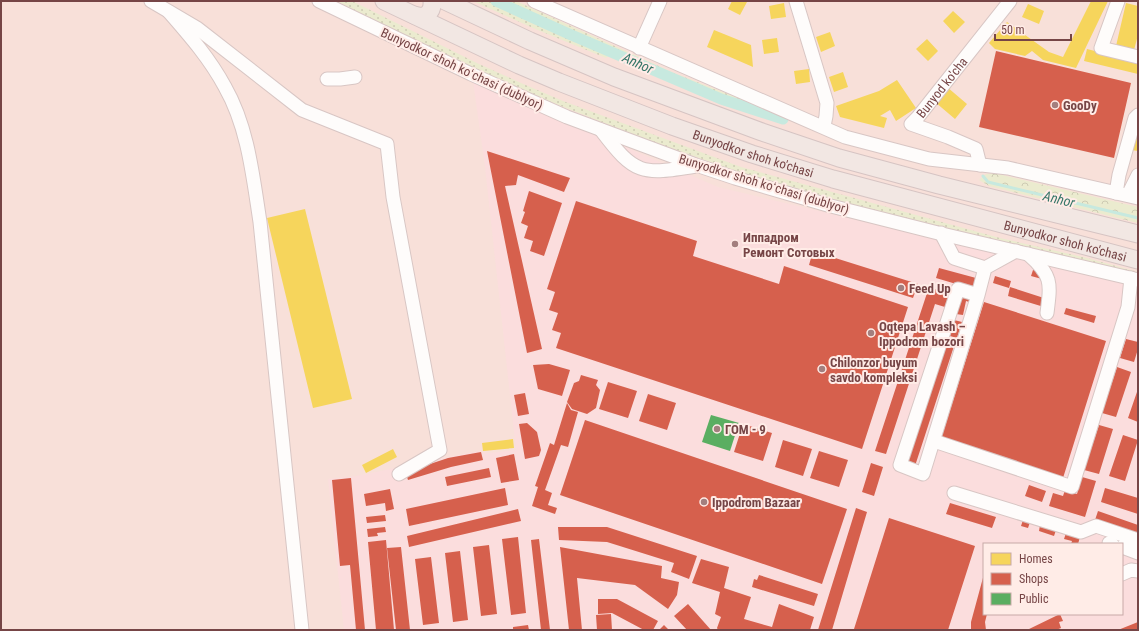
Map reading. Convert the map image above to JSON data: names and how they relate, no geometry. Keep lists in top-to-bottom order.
{
  "streets": {
    "main road": ["Bunyodkor shoh ko'chasi"],
    "street": ["Bunyodkor shoh koʻchasi (dublyor)", "Bunyod ko'cha"]
  },
  "water": ["Anhor"],
  "places": [
    "GooDy",
    "Иппадром Ремонт Сотовых",
    "Feed Up",
    "Oqtepa Lavash – Ippodrom bozori",
    "Chilonzor buyum savdo kompleksi",
    "ГОМ - 9",
    "Ippodrom Bazaar"
  ],
  "legend": ["Homes", "Shops", "Public"],
  "scale_bar": "50 m"
}
